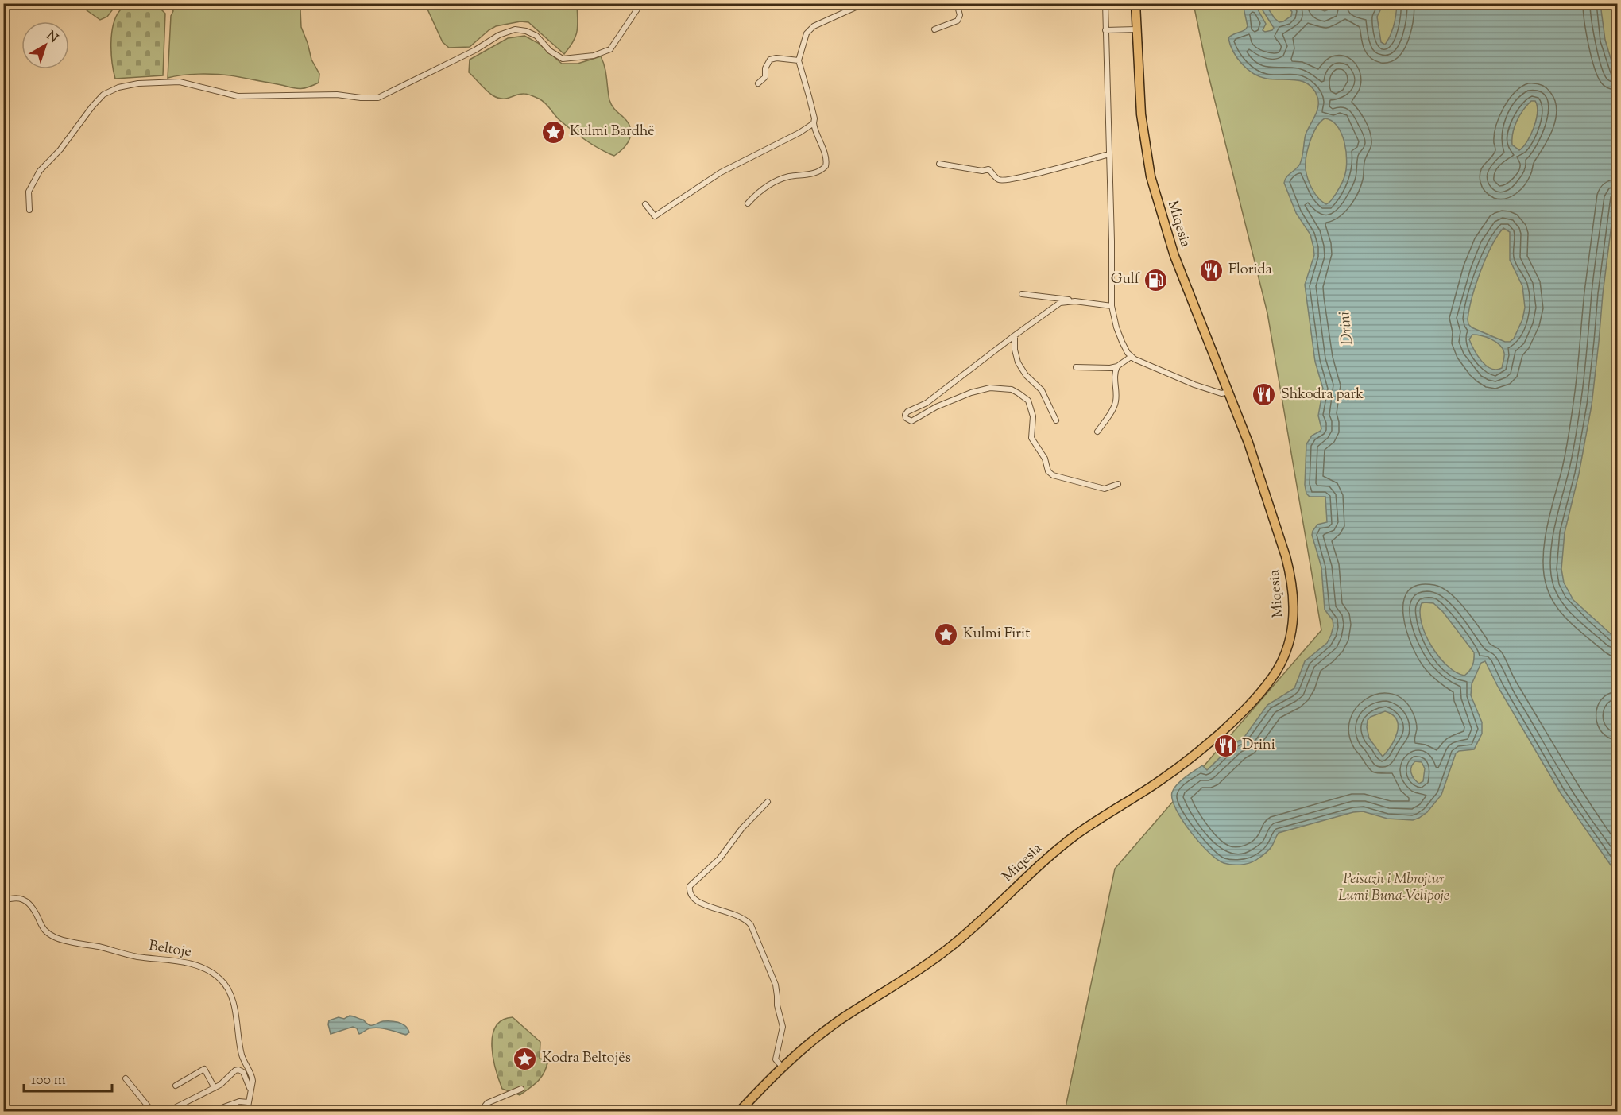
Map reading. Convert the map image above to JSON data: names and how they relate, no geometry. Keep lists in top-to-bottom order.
{
  "streets": {
    "main road": ["Miqesia"],
    "street": ["Beltoje"]
  },
  "water": ["Drini"],
  "parks": ["Peisazh i Mbrojtur Lumi Buna-Velipoje"],
  "places": {
    "place": ["Kulmi Bardhë", "Kulmi Firit", "Kodra Beltojës"],
    "restaurant": ["Florida", "Shkodra park", "Drini"],
    "fuel station": ["Gulf"]
  },
  "scale_bar": "100 m",
  "north": "top right"
}
